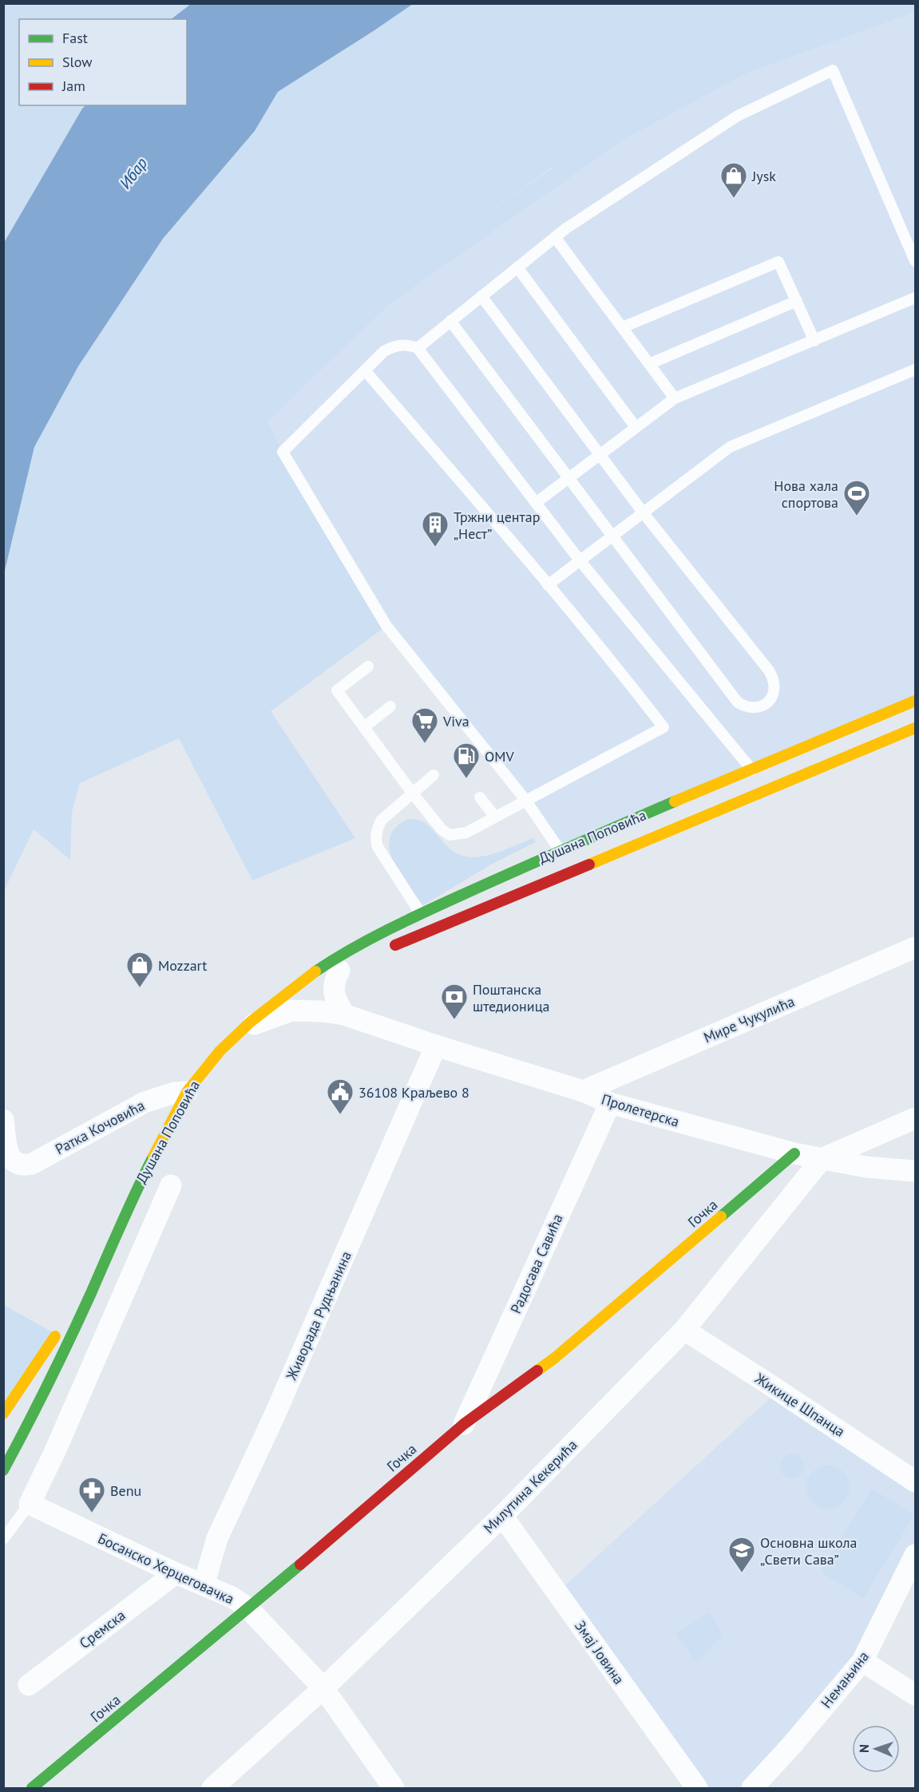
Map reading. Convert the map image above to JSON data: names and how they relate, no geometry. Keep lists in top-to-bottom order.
{
  "streets": {
    "main road": ["Душана Поповића", "Гочка"],
    "street": [
      "Мире Чукулића",
      "Пролетерска",
      "Ратка Кочовића",
      "Радосава Савића",
      "Живорада Рудњанина",
      "Жикице Шпанца",
      "Милутина Кекерића",
      "Босанско Херцеговачка",
      "Сремска",
      "Змај Јовина",
      "Немањина"
    ]
  },
  "crossings": [
    ["Душана Поповића", "Пролетерска"],
    ["Душана Поповића", "Ратка Кочовића"],
    ["Душана Поповића", "Босанско Херцеговачка"],
    ["Мире Чукулића", "Пролетерска"],
    ["Пролетерска", "Гочка"],
    ["Пролетерска", "Радосава Савића"],
    ["Пролетерска", "Живорада Рудњанина"],
    ["Пролетерска", "Милутина Кекерића"],
    ["Гочка", "Радосава Савића"],
    ["Гочка", "Босанско Херцеговачка"],
    ["Живорада Рудњанина", "Босанско Херцеговачка"],
    ["Жикице Шпанца", "Милутина Кекерића"],
    ["Милутина Кекерића", "Босанско Херцеговачка"],
    ["Милутина Кекерића", "Змај Јовина"],
    ["Босанско Херцеговачка", "Сремска"]
  ],
  "water": ["Ибар"],
  "places": {
    "shop": ["Jysk", "Mozzart"],
    "sports": ["Нова хала спортова"],
    "building": ["Тржни центар „Нест”"],
    "supermarket": ["Viva"],
    "fuel station": ["OMV"],
    "bank": ["Поштанска штедионица"],
    "public building": ["36108 Краљево 8"],
    "pharmacy": ["Benu"],
    "school or university": ["Основна школа „Свети Сава”"]
  },
  "legend": ["Fast", "Slow", "Jam"],
  "north": "left"
}
